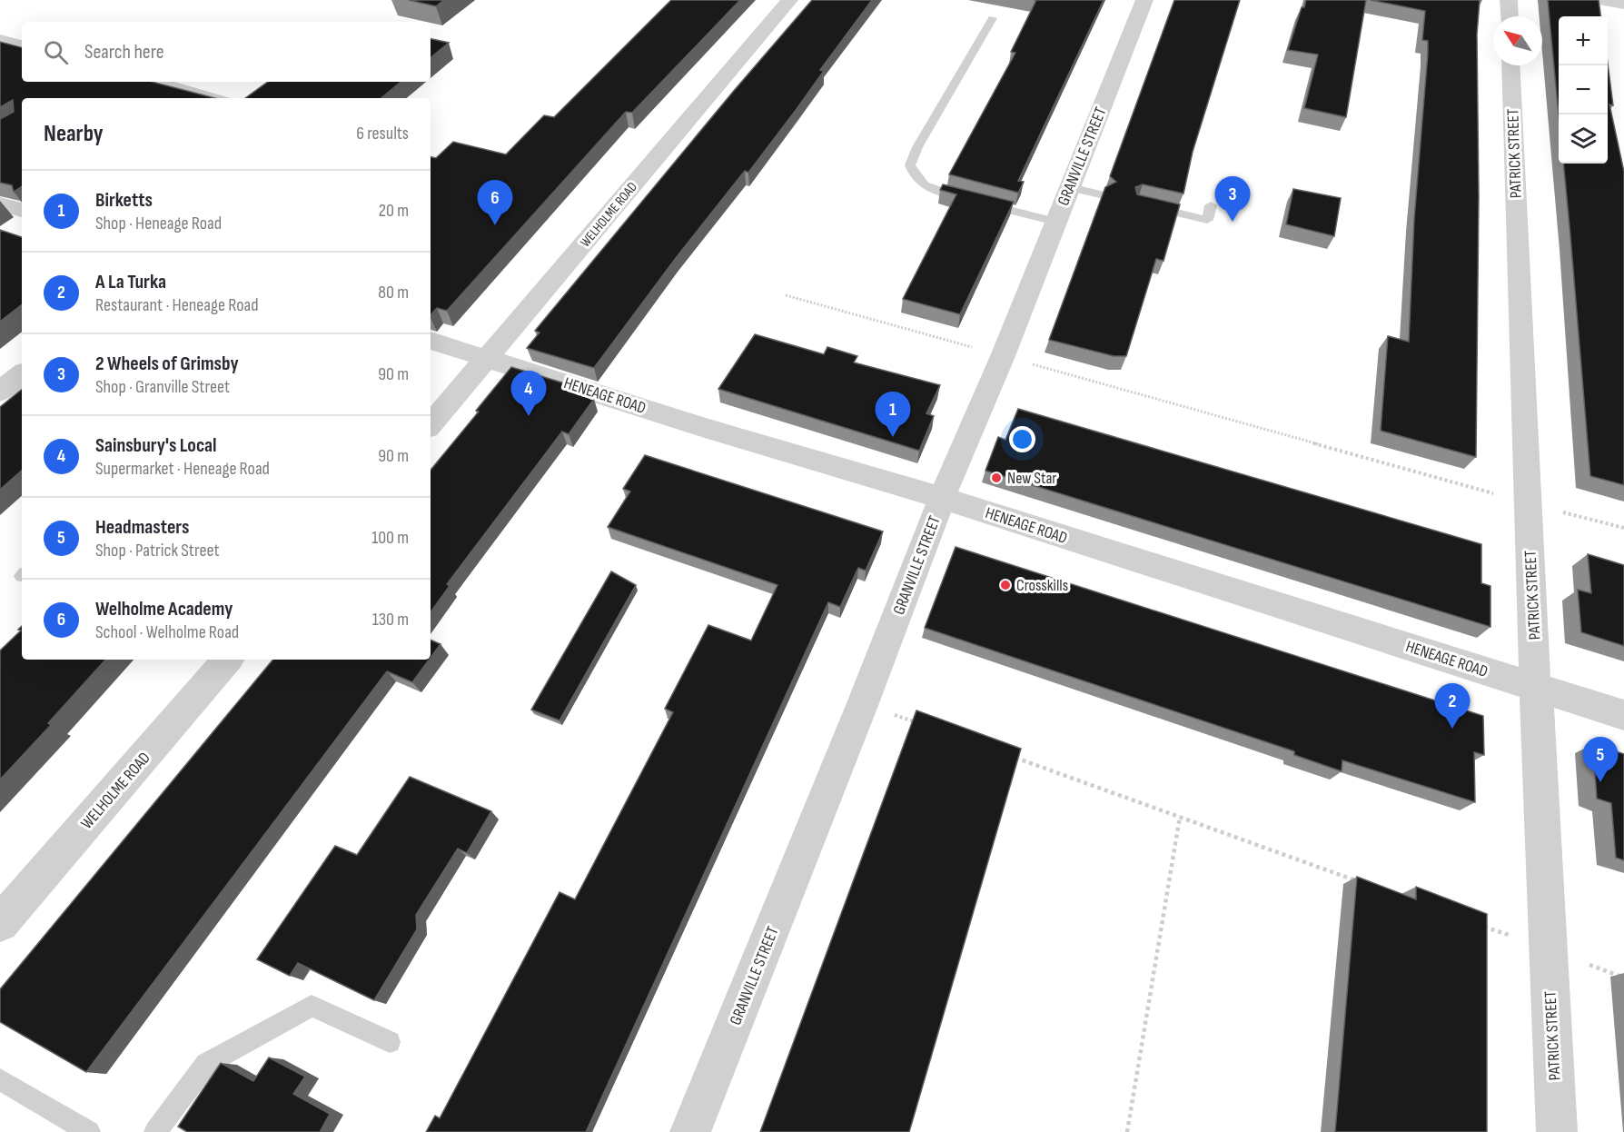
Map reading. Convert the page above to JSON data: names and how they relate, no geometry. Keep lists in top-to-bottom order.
{
  "streets": {
    "street": [
      "PATRICK STREET",
      "GRANVILLE STREET",
      "WELHOLME ROAD",
      "HENEAGE ROAD"
    ]
  },
  "crossings": [
    ["PATRICK STREET", "HENEAGE ROAD"],
    ["GRANVILLE STREET", "HENEAGE ROAD"],
    ["WELHOLME ROAD", "HENEAGE ROAD"]
  ],
  "places": ["New Star", "Crosskills"],
  "north": "top left",
  "page": {
    "map_buttons": ["+", "−"],
    "search": "Search here",
    "heading": ["Nearby", "6 results"],
    "list": [
      {
        "mark": "1",
        "name": "Birketts",
        "note": "Shop · Heneage Road",
        "value": "20 m"
      },
      {
        "mark": "2",
        "name": "A La Turka",
        "note": "Restaurant · Heneage Road",
        "value": "80 m"
      },
      {
        "mark": "3",
        "name": "2 Wheels of Grimsby",
        "note": "Shop · Granville Street",
        "value": "90 m"
      },
      {
        "mark": "4",
        "name": "Sainsbury's Local",
        "note": "Supermarket · Heneage Road",
        "value": "90 m"
      },
      {
        "mark": "5",
        "name": "Headmasters",
        "note": "Shop · Patrick Street",
        "value": "100 m"
      },
      {
        "mark": "6",
        "name": "Welholme Academy",
        "note": "School · Welholme Road",
        "value": "130 m"
      }
    ],
    "pins": [
      "3",
      "6",
      "4",
      "1",
      "2",
      "5"
    ]
  }
}
